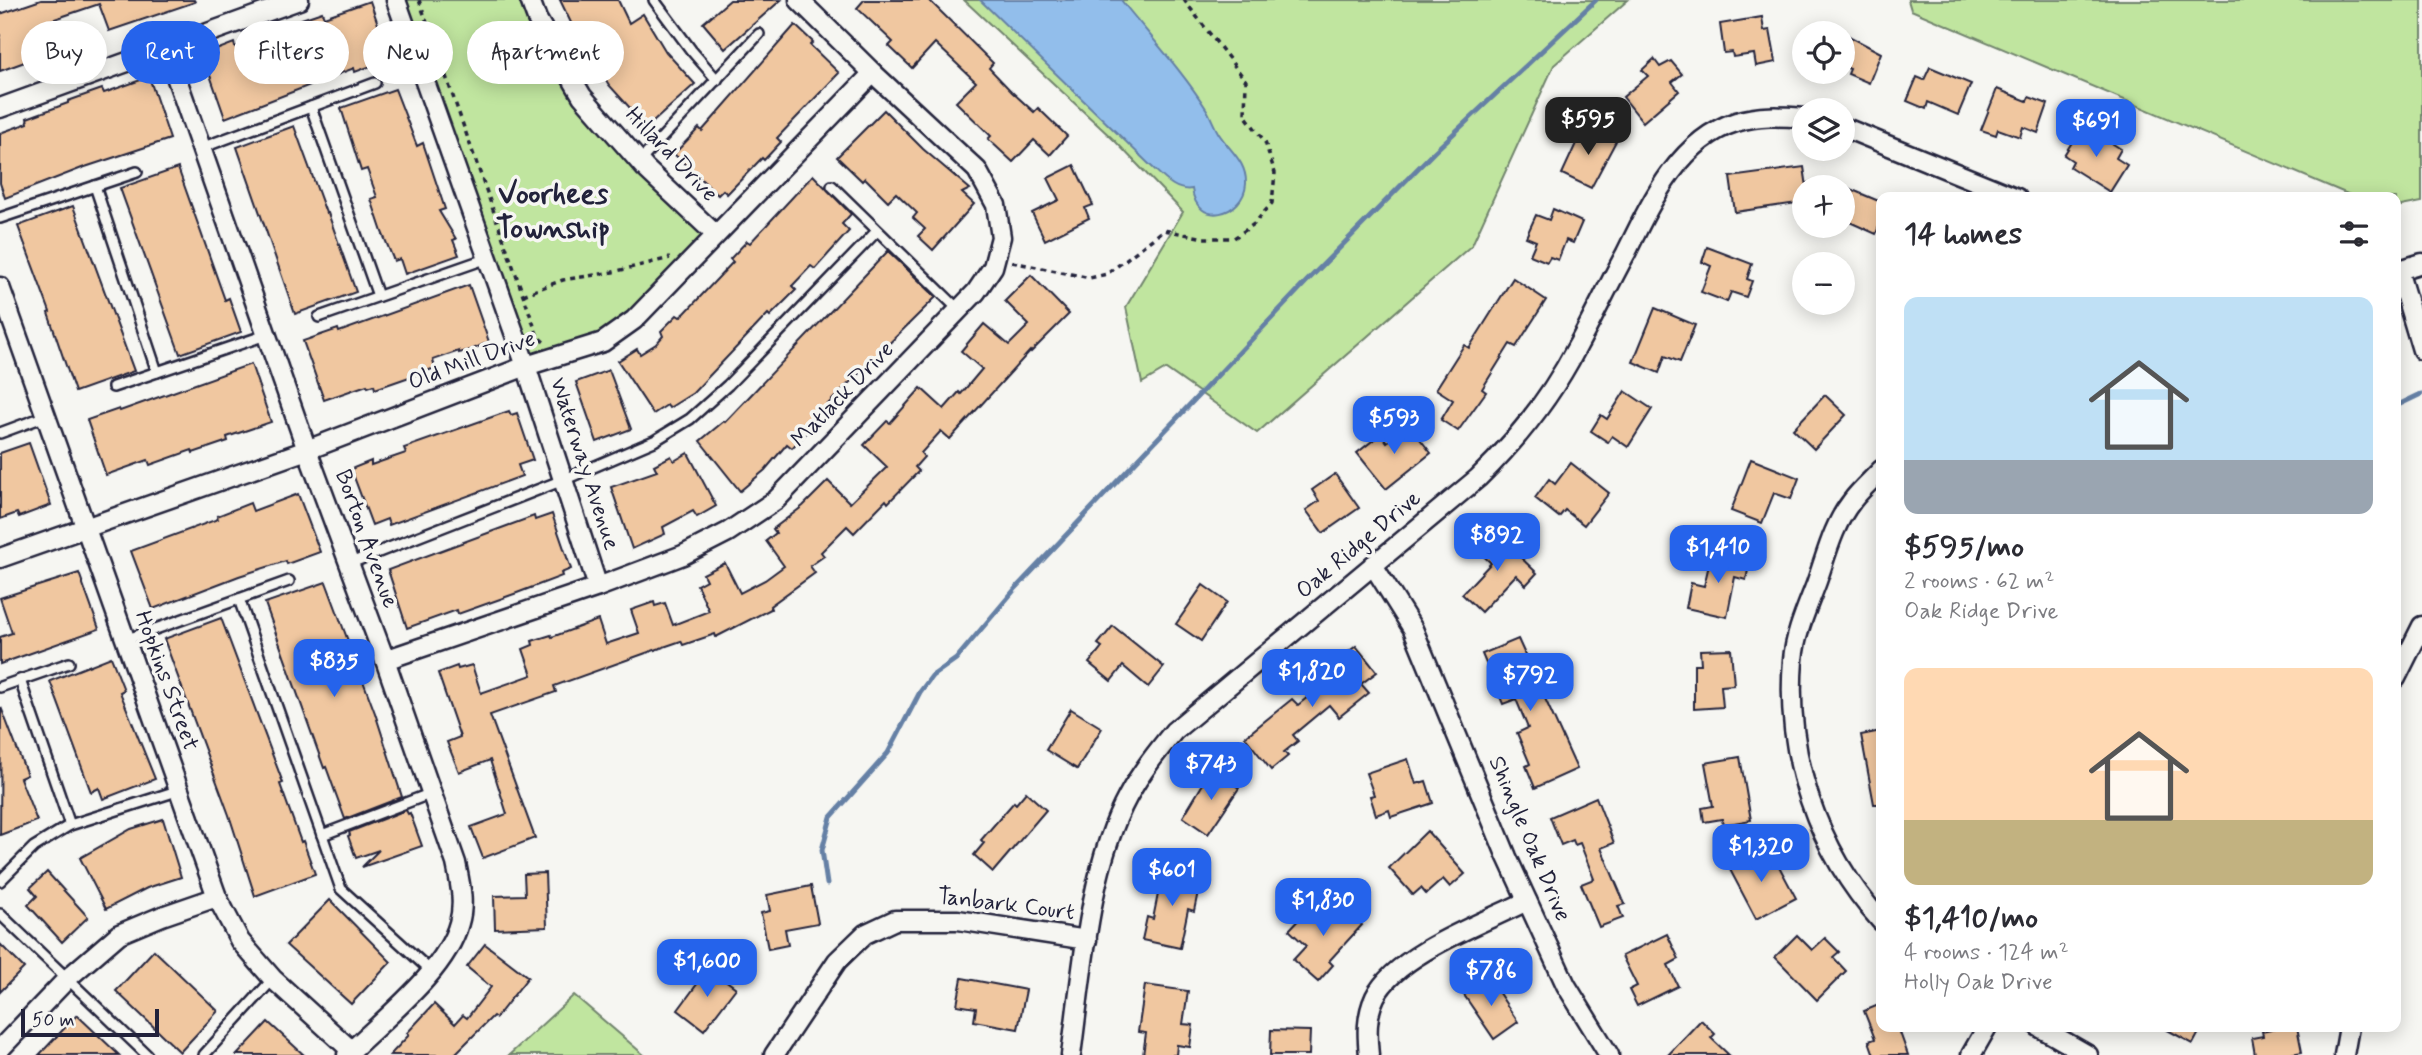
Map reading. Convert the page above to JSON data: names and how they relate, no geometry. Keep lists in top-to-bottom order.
{
  "streets": {
    "street": [
      "Hillard Drive",
      "Old Mill Drive",
      "Matlack Drive",
      "Waterway Avenue",
      "Borton Avenue",
      "Oak Ridge Drive",
      "Hopkins Street",
      "Shingle Oak Drive",
      "Tanbark Court"
    ]
  },
  "crossings": [
    ["Hillard Drive", "Old Mill Drive"],
    ["Old Mill Drive", "Matlack Drive"],
    ["Old Mill Drive", "Waterway Avenue"],
    ["Old Mill Drive", "Borton Avenue"],
    ["Old Mill Drive", "Hopkins Street"],
    ["Matlack Drive", "Waterway Avenue"],
    ["Matlack Drive", "Borton Avenue"],
    ["Borton Avenue", "Hopkins Street"],
    ["Oak Ridge Drive", "Shingle Oak Drive"],
    ["Oak Ridge Drive", "Tanbark Court"]
  ],
  "districts": ["Voorhees Township"],
  "scale_bar": "50 m",
  "page": {
    "map_buttons": ["+", "−"],
    "chip": [
      "Buy",
      "Rent",
      "Filters",
      "New",
      "Apartment"
    ],
    "price": [
      "$595",
      "$691",
      "$593",
      "$892",
      "$1,410",
      "$835",
      "$1,820",
      "$792",
      "$743",
      "$1,320",
      "$601",
      "$1,830",
      "$1,600",
      "$786"
    ],
    "heading": "14 homes",
    "list": [
      {
        "name": "$595/mo",
        "note": "2 rooms · 62 m² · Oak Ridge Drive"
      },
      {
        "name": "$1,410/mo",
        "note": "4 rooms · 124 m² · Holly Oak Drive"
      }
    ],
    "scale": "50 m"
  }
}
